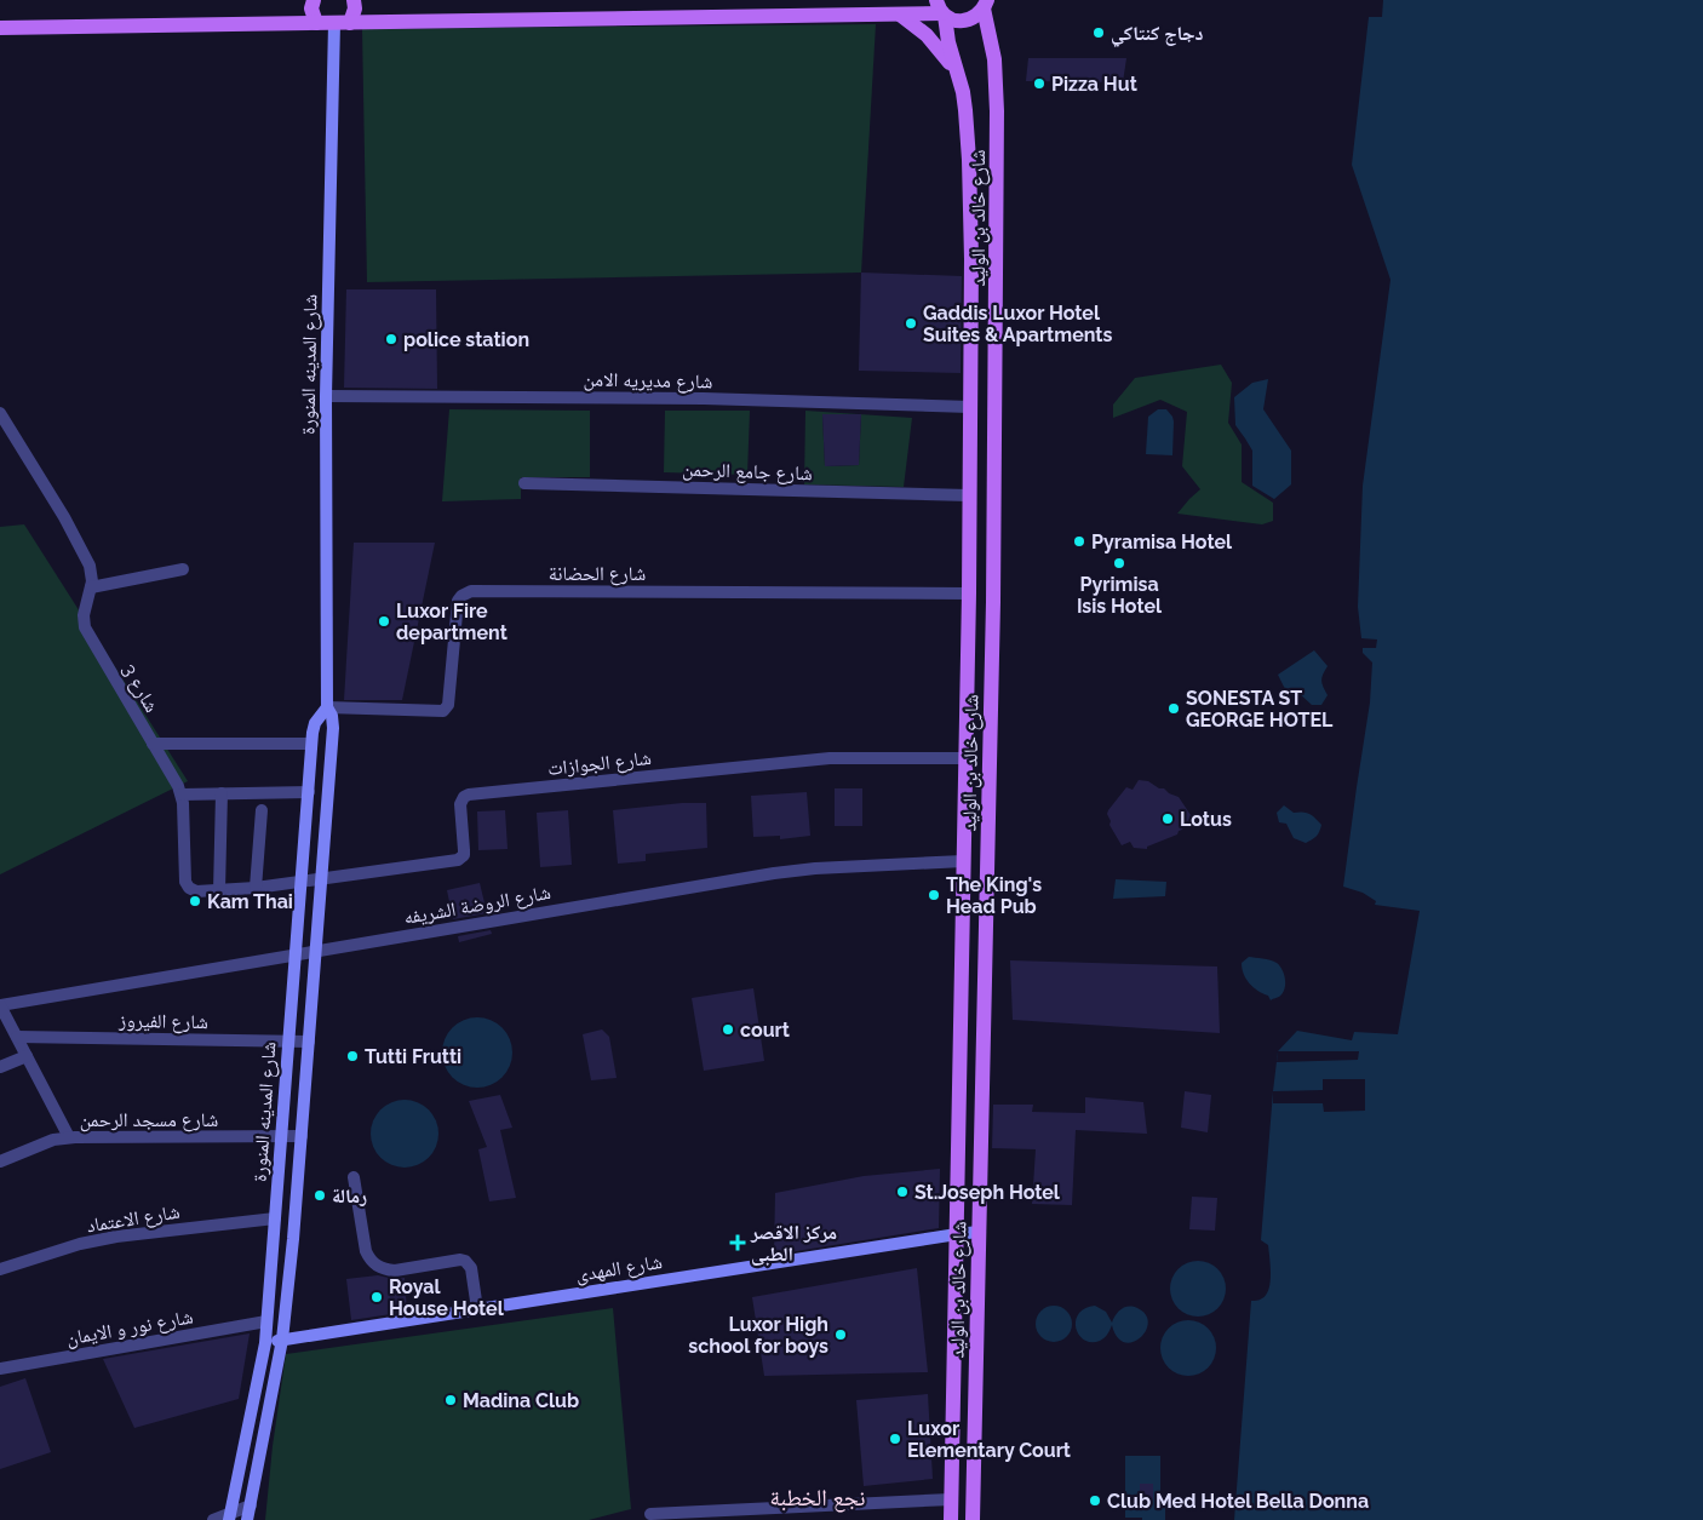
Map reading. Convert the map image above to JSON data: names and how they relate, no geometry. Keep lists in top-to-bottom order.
{
  "streets": {
    "main road": ["شارع خالد بن الوليد", "شارع المدينه المنورة", "شارع المهدى"],
    "street": [
      "شارع مديريه الامن",
      "شارع جامع الرحمن",
      "شارع الحضانة",
      "شارع 3",
      "شارع الجوازات",
      "شارع الروضة الشريفه",
      "شارع الفيروز",
      "شارع مسجد الرحمن",
      "شارع الاعتماد",
      "شارع نور و الايمان"
    ]
  },
  "crossings": [
    ["شارع خالد بن الوليد", "شارع مديريه الامن"],
    ["شارع خالد بن الوليد", "شارع جامع الرحمن"],
    ["شارع خالد بن الوليد", "شارع الحضانة"],
    ["شارع خالد بن الوليد", "شارع الجوازات"],
    ["شارع خالد بن الوليد", "شارع الروضة الشريفه"],
    ["شارع خالد بن الوليد", "شارع المهدى"],
    ["شارع المدينه المنورة", "شارع مديريه الامن"],
    ["شارع المدينه المنورة", "شارع الحضانة"],
    ["شارع المدينه المنورة", "شارع 3"],
    ["شارع المدينه المنورة", "شارع الجوازات"],
    ["شارع المدينه المنورة", "شارع الروضة الشريفه"],
    ["شارع المدينه المنورة", "شارع الفيروز"],
    ["شارع المدينه المنورة", "شارع مسجد الرحمن"],
    ["شارع المدينه المنورة", "شارع الاعتماد"],
    ["شارع المدينه المنورة", "شارع المهدى"],
    ["شارع المدينه المنورة", "شارع نور و الايمان"],
    ["شارع 3", "شارع الجوازات"]
  ],
  "districts": ["نجع الخطبة"],
  "places": {
    "other": [
      "دجاج كنتاكي",
      "Pizza Hut",
      "Gaddis Luxor Hotel Suites & Apartments",
      "police station",
      "Pyramisa Hotel",
      "Pyrimisa Isis Hotel",
      "Luxor Fire department",
      "SONESTA ST GEORGE HOTEL",
      "Lotus",
      "The King's Head Pub",
      "Kam Thai",
      "court",
      "Tutti Frutti",
      "St.Joseph Hotel",
      "رمالة",
      "Royal House Hotel",
      "Luxor High school for boys",
      "Madina Club",
      "Luxor Elementary Court",
      "Club Med Hotel Bella Donna"
    ],
    "health": ["مركز الاقصر الطبى"]
  }
}
